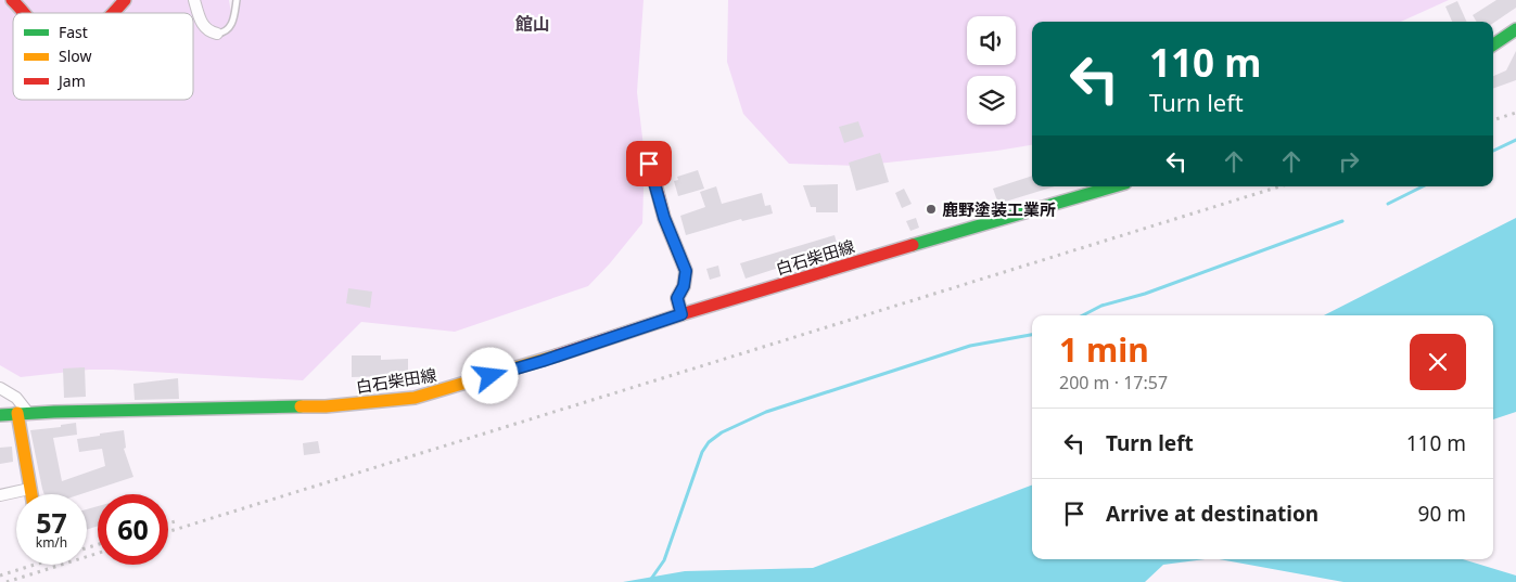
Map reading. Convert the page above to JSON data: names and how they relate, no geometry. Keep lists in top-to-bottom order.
{
  "streets": {
    "main road": ["白石柴田線"]
  },
  "districts": ["館山"],
  "places": ["鹿野塗装工業所"],
  "legend": ["Fast", "Slow", "Jam"],
  "page": {
    "turn": ["110 m", "Turn left"],
    "heading": ["1 min", "200 m · 17:57"],
    "list": [
      {
        "name": "Turn left",
        "value": "110 m"
      },
      {
        "name": "Arrive at destination",
        "value": "90 m"
      }
    ],
    "speed": "57 km/h",
    "limit": "60"
  }
}
